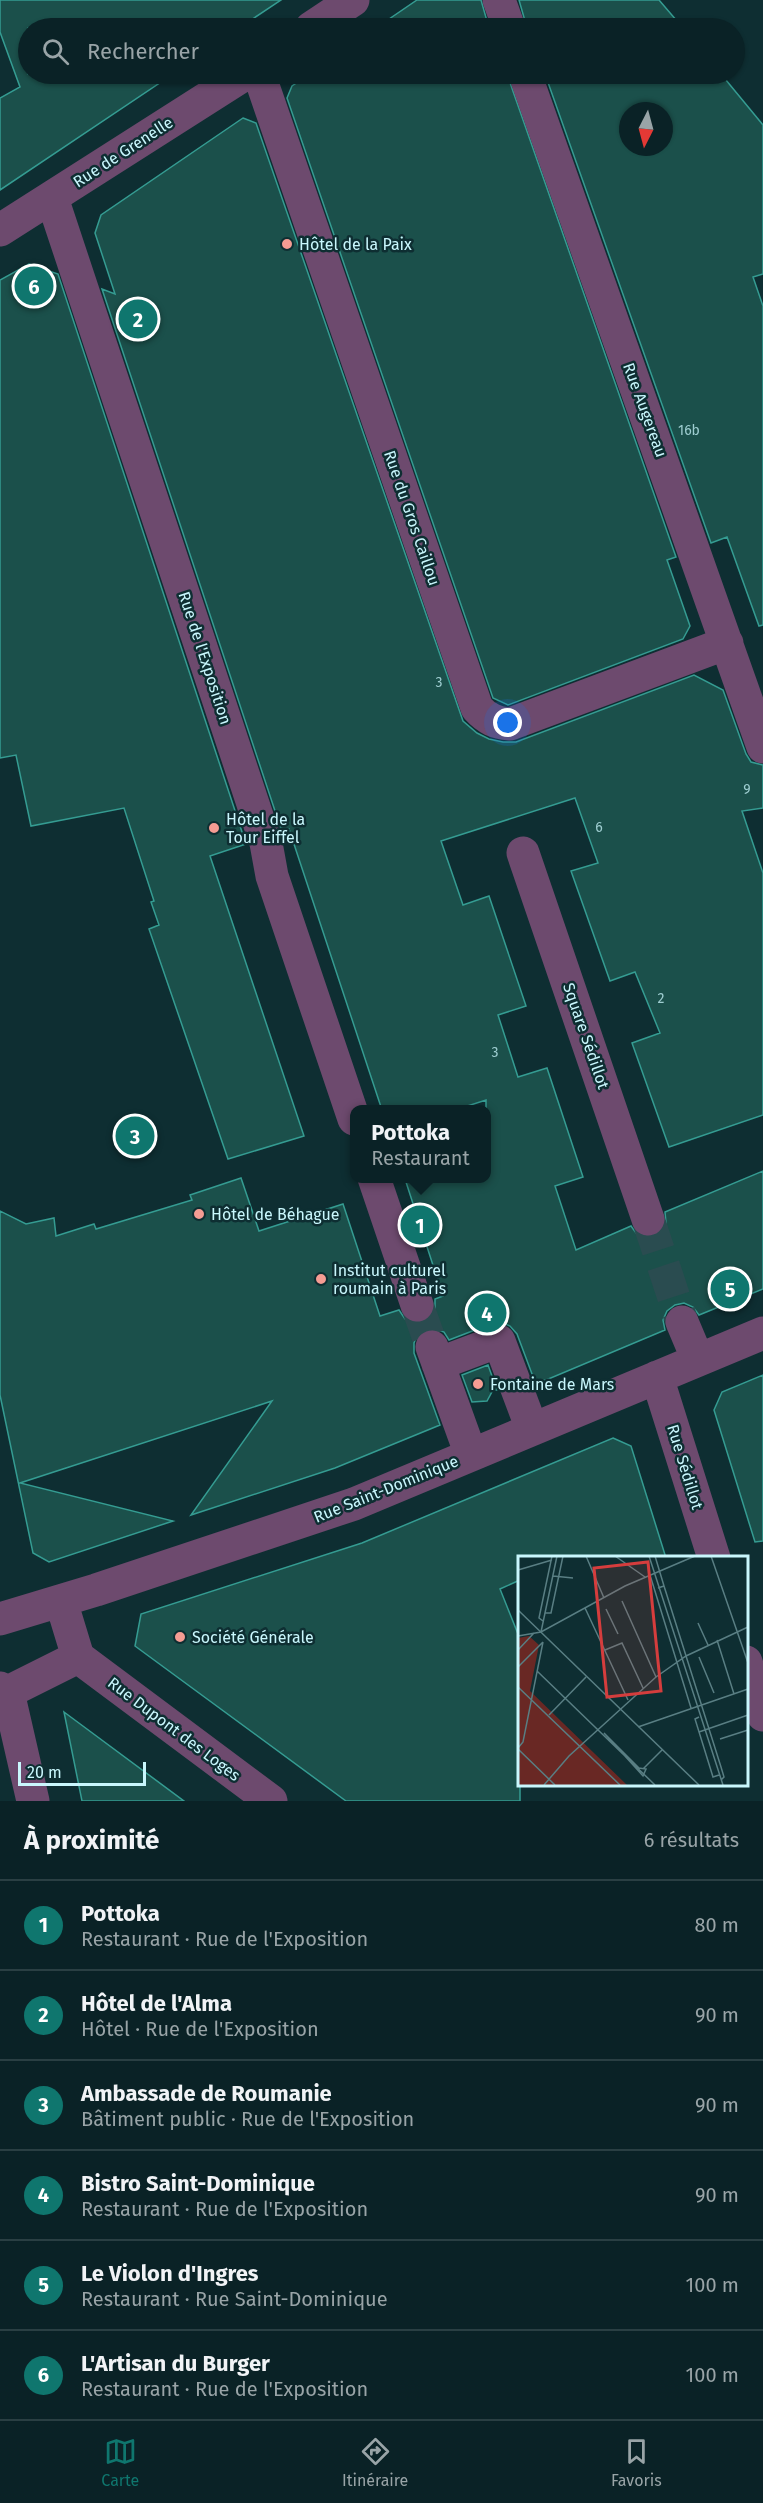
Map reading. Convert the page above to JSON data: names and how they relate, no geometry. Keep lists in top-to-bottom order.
{
  "streets": {
    "street": [
      "Rue de Grenelle",
      "Rue Augereau",
      "Rue du Gros Caillou",
      "Rue de l'Exposition",
      "Square Sédillot",
      "Rue Sédillot",
      "Rue Saint-Dominique",
      "Rue Dupont des Loges"
    ]
  },
  "crossings": [
    ["Rue de Grenelle", "Rue de l'Exposition"],
    ["Rue Augereau", "Rue du Gros Caillou"],
    ["Rue Sédillot", "Rue Saint-Dominique"]
  ],
  "places": [
    "Hôtel de la Paix",
    "Hôtel de la Tour Eiffel",
    "Hôtel de Béhague",
    "Institut culturel roumain à Paris",
    "Fontaine de Mars",
    "Société Générale"
  ],
  "house_numbers": [
    "16b",
    "3",
    "9",
    "6",
    "2",
    "3"
  ],
  "scale_bar": "20 m",
  "north": "bottom",
  "page": {
    "search": "Rechercher",
    "pins": [
      "6",
      "2",
      "3",
      "1",
      "5",
      "4"
    ],
    "popup": ["Pottoka", "Restaurant"],
    "scale": "20 m",
    "heading": ["À proximité", "6 résultats"],
    "list": [
      {
        "mark": "1",
        "name": "Pottoka",
        "note": "Restaurant · Rue de l'Exposition",
        "value": "80 m"
      },
      {
        "mark": "2",
        "name": "Hôtel de l'Alma",
        "note": "Hôtel · Rue de l'Exposition",
        "value": "90 m"
      },
      {
        "mark": "3",
        "name": "Ambassade de Roumanie",
        "note": "Bâtiment public · Rue de l'Exposition",
        "value": "90 m"
      },
      {
        "mark": "4",
        "name": "Bistro Saint-Dominique",
        "note": "Restaurant · Rue de l'Exposition",
        "value": "90 m"
      },
      {
        "mark": "5",
        "name": "Le Violon d'Ingres",
        "note": "Restaurant · Rue Saint-Dominique",
        "value": "100 m"
      },
      {
        "mark": "6",
        "name": "L'Artisan du Burger",
        "note": "Restaurant · Rue de l'Exposition",
        "value": "100 m"
      }
    ],
    "nav": ["Carte", "Itinéraire", "Favoris"]
  }
}
